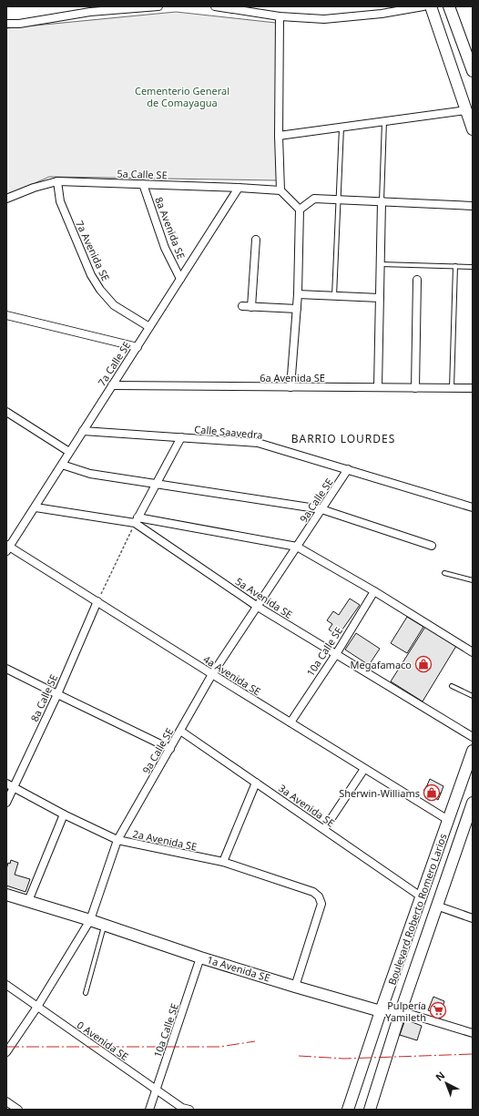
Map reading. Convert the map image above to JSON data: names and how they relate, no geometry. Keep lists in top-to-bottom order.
{
  "streets": {
    "main road": ["Boulevard Roberto Romero Larios", "1a Avenida SE"],
    "street": [
      "5a Calle SE",
      "8a Avenida SE",
      "7a Avenida SE",
      "7a Calle SE",
      "6a Avenida SE",
      "Calle Saavedra",
      "9a Calle SE",
      "5a Avenida SE",
      "10a Calle SE",
      "4a Avenida SE",
      "8a Calle SE",
      "3a Avenida SE",
      "2a Avenida SE",
      "0 Avenida SE"
    ]
  },
  "crossings": [
    ["5a Calle SE", "8a Avenida SE"],
    ["5a Calle SE", "7a Avenida SE"],
    ["5a Calle SE", "7a Calle SE"],
    ["8a Avenida SE", "7a Calle SE"],
    ["7a Avenida SE", "7a Calle SE"],
    ["7a Calle SE", "6a Avenida SE"],
    ["7a Calle SE", "Calle Saavedra"],
    ["7a Calle SE", "5a Avenida SE"],
    ["7a Calle SE", "4a Avenida SE"],
    ["Calle Saavedra", "9a Calle SE"],
    ["9a Calle SE", "5a Avenida SE"],
    ["9a Calle SE", "4a Avenida SE"],
    ["9a Calle SE", "3a Avenida SE"],
    ["9a Calle SE", "2a Avenida SE"],
    ["9a Calle SE", "1a Avenida SE"],
    ["9a Calle SE", "0 Avenida SE"],
    ["5a Avenida SE", "10a Calle SE"],
    ["10a Calle SE", "4a Avenida SE"],
    ["10a Calle SE", "1a Avenida SE"],
    ["10a Calle SE", "0 Avenida SE"],
    ["4a Avenida SE", "8a Calle SE"],
    ["4a Avenida SE", "Boulevard Roberto Romero Larios"],
    ["8a Calle SE", "2a Avenida SE"],
    ["3a Avenida SE", "Boulevard Roberto Romero Larios"],
    ["2a Avenida SE", "1a Avenida SE"],
    ["Boulevard Roberto Romero Larios", "1a Avenida SE"]
  ],
  "districts": ["BARRIO LOURDES"],
  "parks": ["Cementerio General de Comayagua"],
  "places": {
    "shop": ["Megafamaco", "Sherwin-Williams"],
    "supermarket": ["Pulpería Yamileth"]
  },
  "north": "top left"
}
